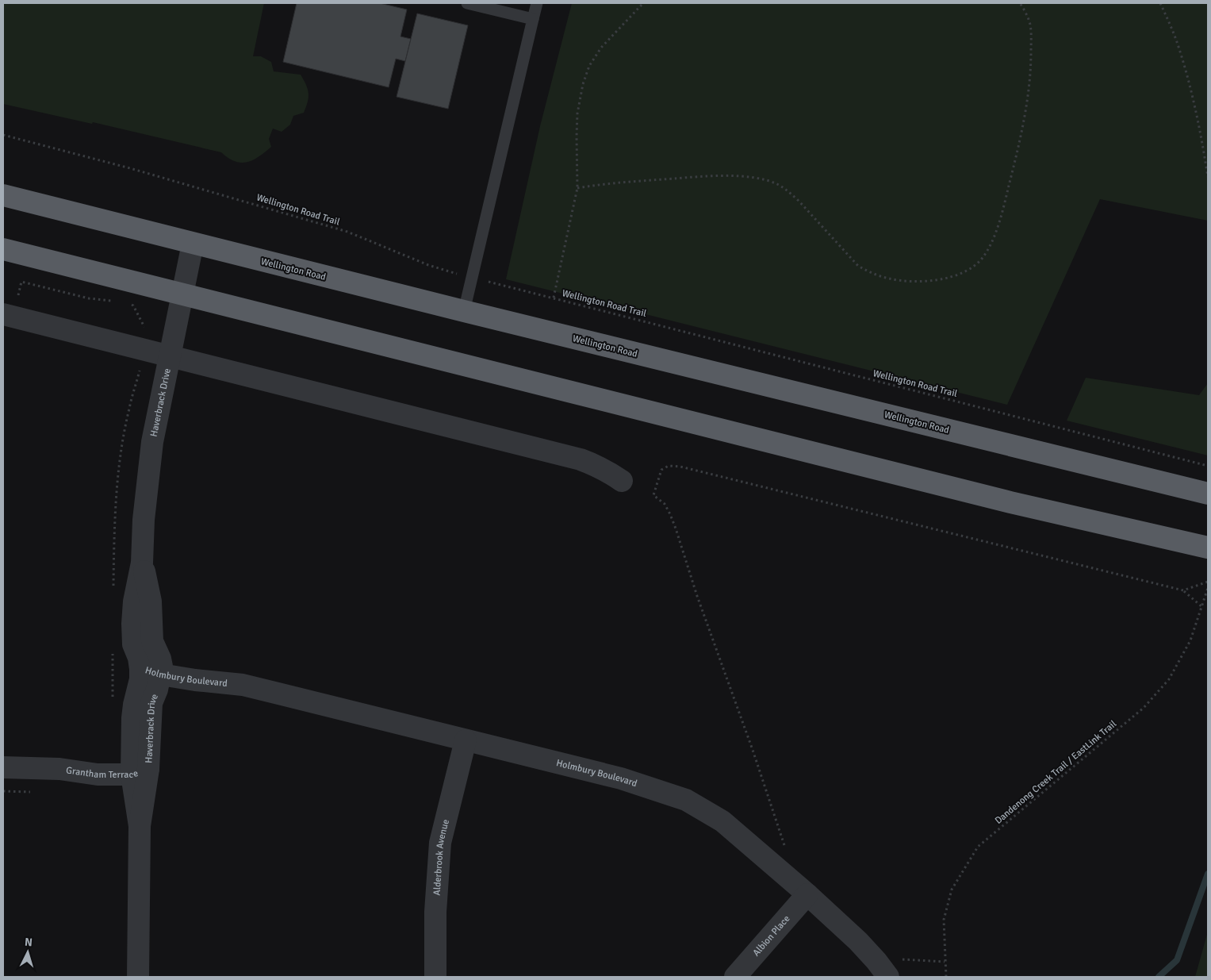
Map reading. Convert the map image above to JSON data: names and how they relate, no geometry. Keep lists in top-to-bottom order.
{
  "streets": {
    "highway": ["Wellington Road"],
    "street": [
      "Haverbrack Drive",
      "Holmbury Boulevard",
      "Grantham Terrace",
      "Alderbrook Avenue",
      "Albion Place"
    ],
    "path": ["Wellington Road Trail", "Dandenong Creek Trail / EastLink Trail"]
  },
  "crossings": [
    ["Wellington Road", "Haverbrack Drive"],
    ["Haverbrack Drive", "Holmbury Boulevard"],
    ["Haverbrack Drive", "Grantham Terrace"],
    ["Holmbury Boulevard", "Alderbrook Avenue"],
    ["Holmbury Boulevard", "Albion Place"]
  ],
  "north": "top"
}
